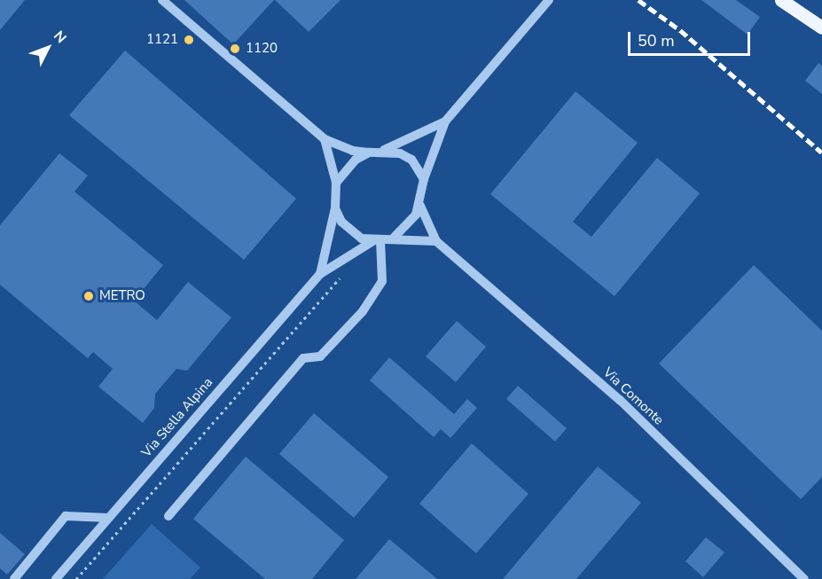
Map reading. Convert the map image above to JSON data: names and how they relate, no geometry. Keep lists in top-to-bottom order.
{
  "streets": {
    "street": ["Via Comonte", "Via Stella Alpina"]
  },
  "places": ["1121", "1120", "METRO"],
  "scale_bar": "50 m",
  "north": "top right"
}
